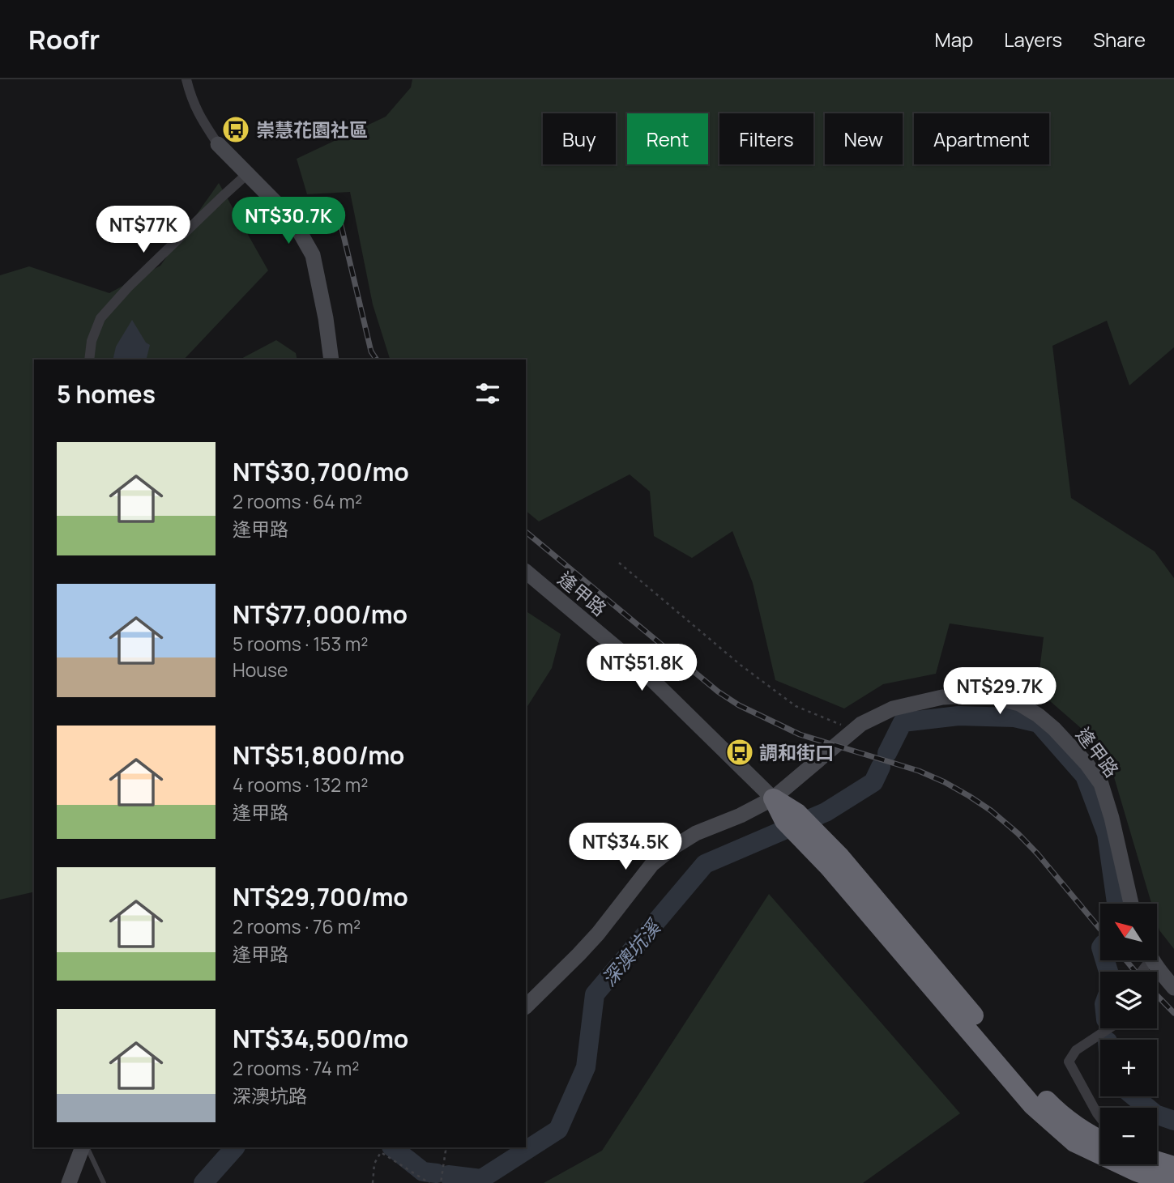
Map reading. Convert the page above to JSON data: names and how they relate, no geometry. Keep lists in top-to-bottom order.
{
  "streets": {
    "main road": ["逢甲路"]
  },
  "water": ["深澳坑溪"],
  "places": {
    "bus stop": ["崇慧花園社區", "調和街口"]
  },
  "north": "top left",
  "page": {
    "header": "Roofr",
    "nav": ["Map", "Layers", "Share"],
    "chip": [
      "Buy",
      "Rent",
      "Filters",
      "New",
      "Apartment"
    ],
    "price": [
      "NT$30.7K",
      "NT$77K",
      "NT$51.8K",
      "NT$29.7K",
      "NT$34.5K"
    ],
    "heading": "5 homes",
    "list": [
      {
        "name": "NT$30,700/mo",
        "note": "2 rooms · 64 m² · 逢甲路"
      },
      {
        "name": "NT$77,000/mo",
        "note": "5 rooms · 153 m² · House"
      },
      {
        "name": "NT$51,800/mo",
        "note": "4 rooms · 132 m² · 逢甲路"
      },
      {
        "name": "NT$29,700/mo",
        "note": "2 rooms · 76 m² · 逢甲路"
      },
      {
        "name": "NT$34,500/mo",
        "note": "2 rooms · 74 m² · 深澳坑路"
      }
    ],
    "map_buttons": ["+", "−"]
  }
}
